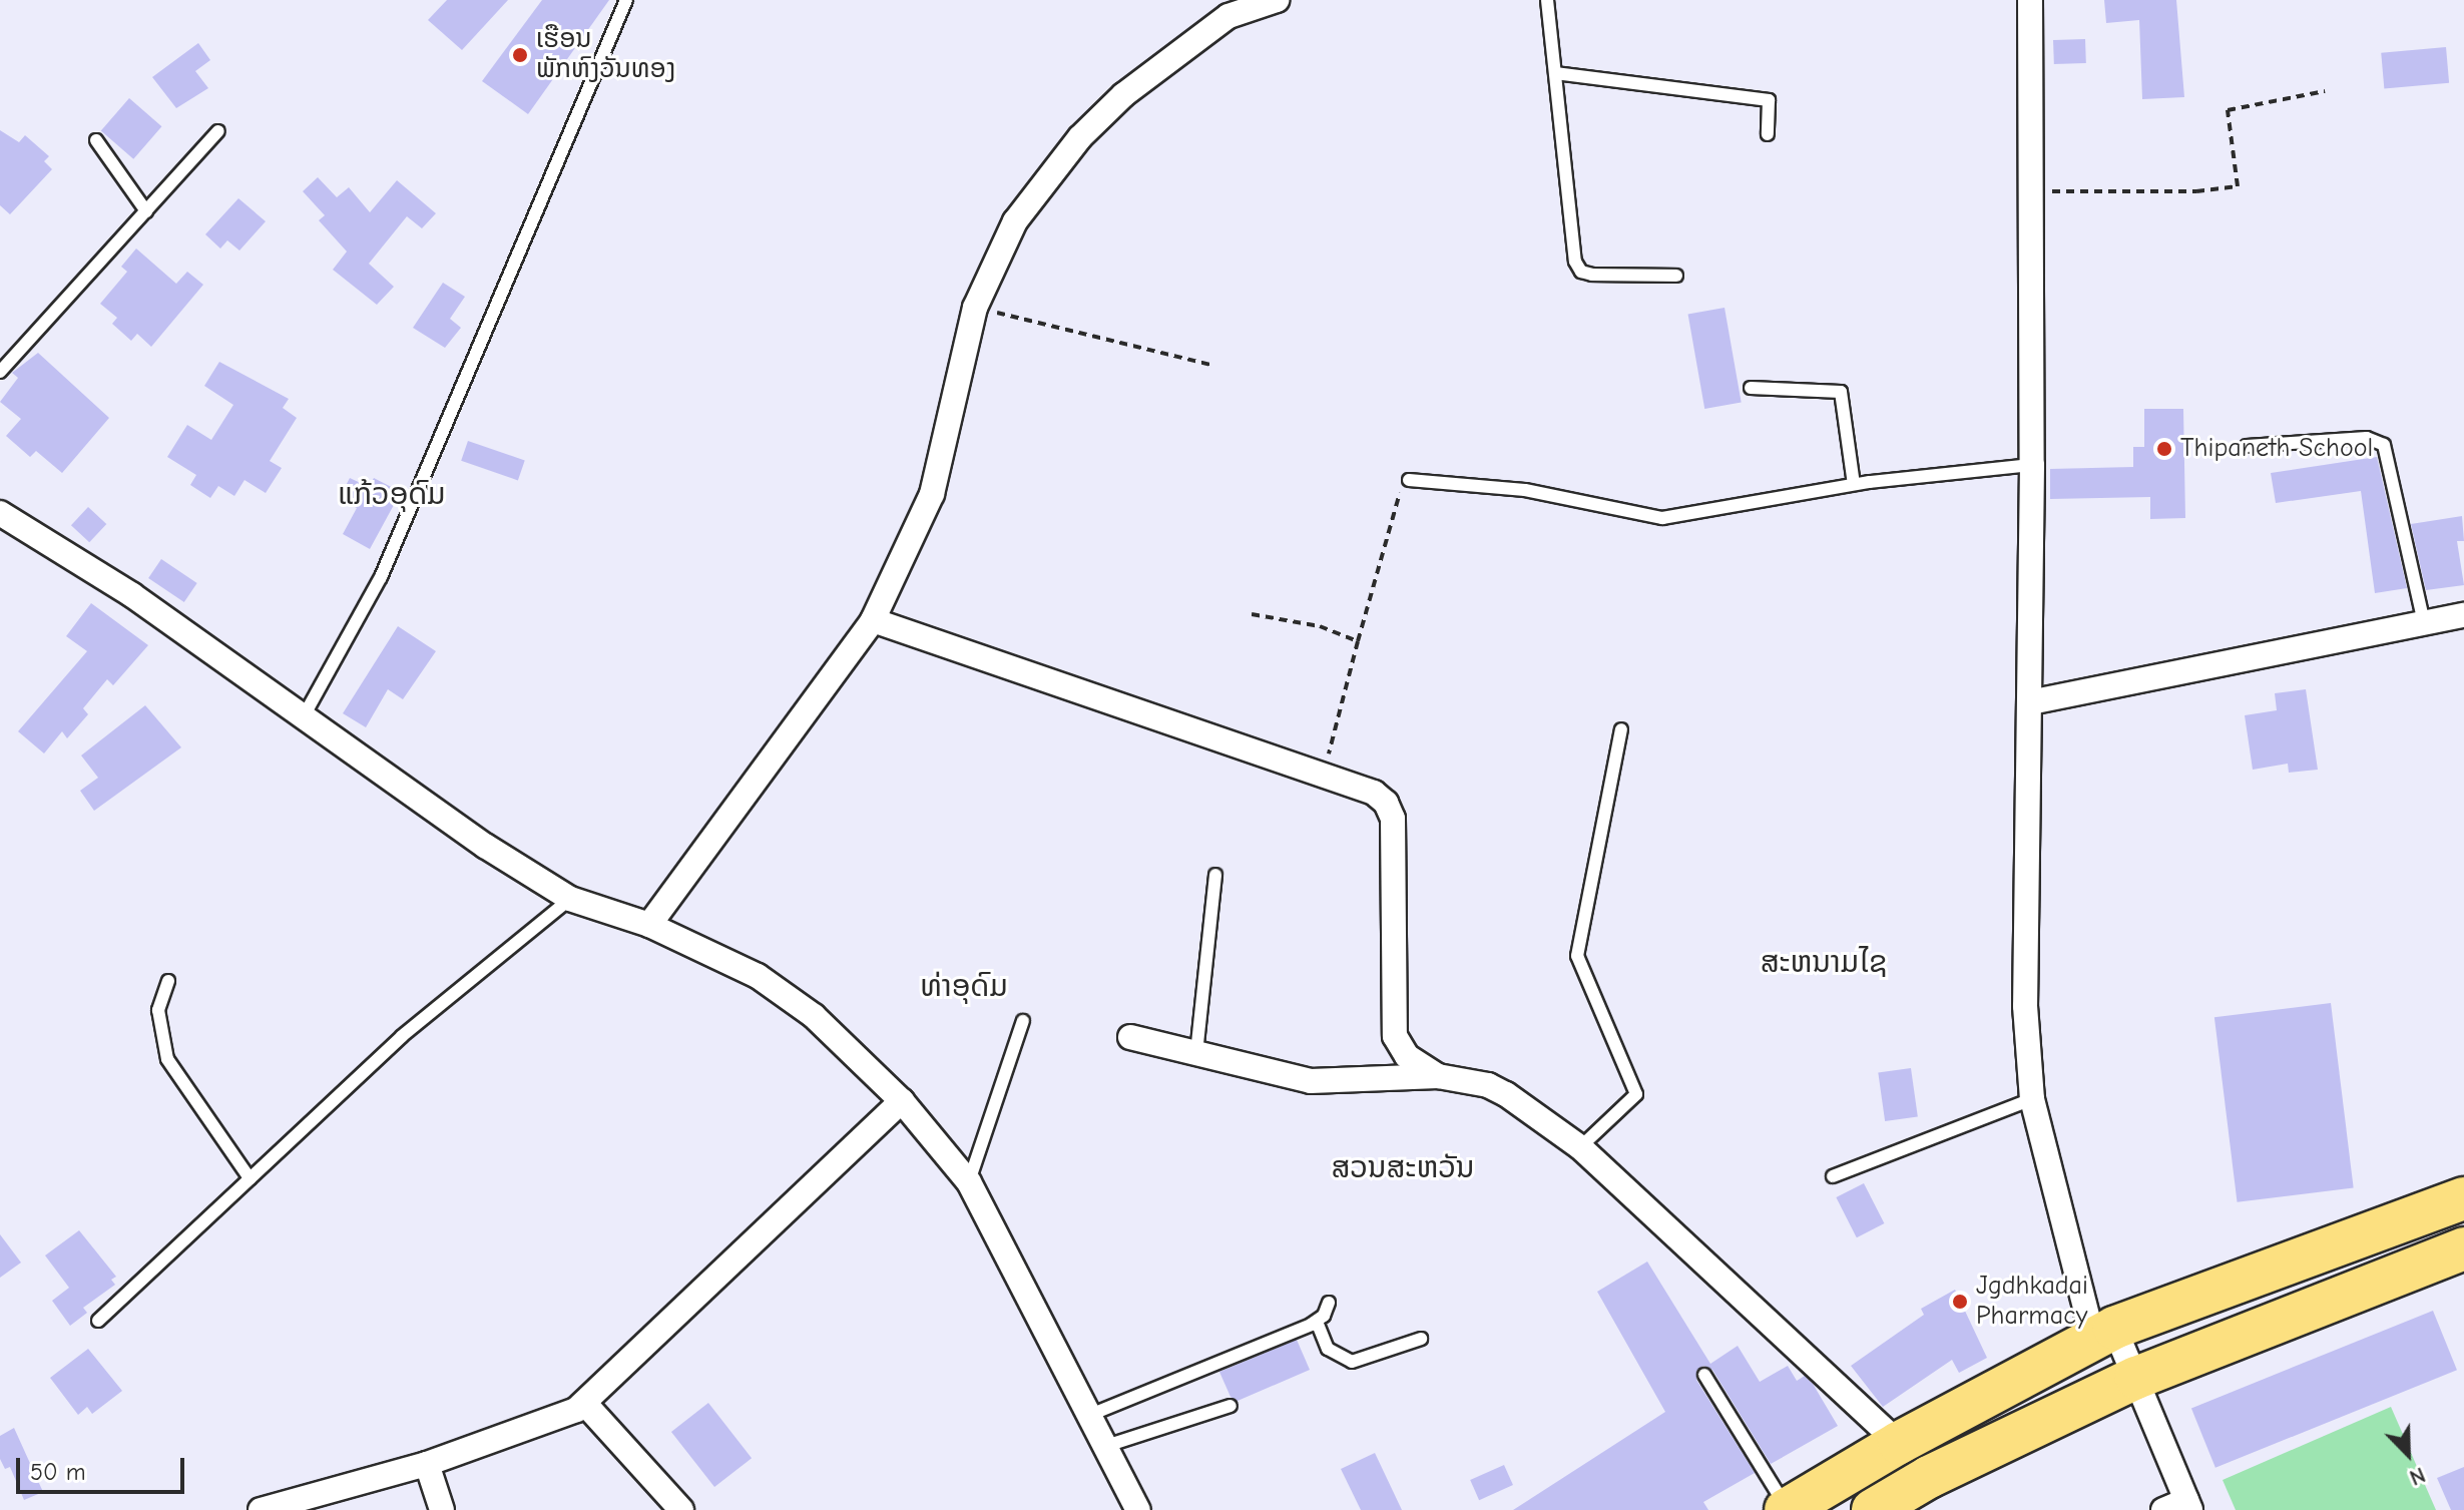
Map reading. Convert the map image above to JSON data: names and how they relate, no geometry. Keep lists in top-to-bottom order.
{
  "districts": [
    "ແກ້ວອຸດົມ",
    "ສະຫນາມໄຊ",
    "ທ່າອຸດົມ",
    "ສວນສະຫວັນ"
  ],
  "places": ["ເຮືອນ ພັກຫົງວັນທອງ", "Thipaneth School", "Jgdhkadai Pharmacy"],
  "scale_bar": "50 m",
  "north": "bottom right"
}
